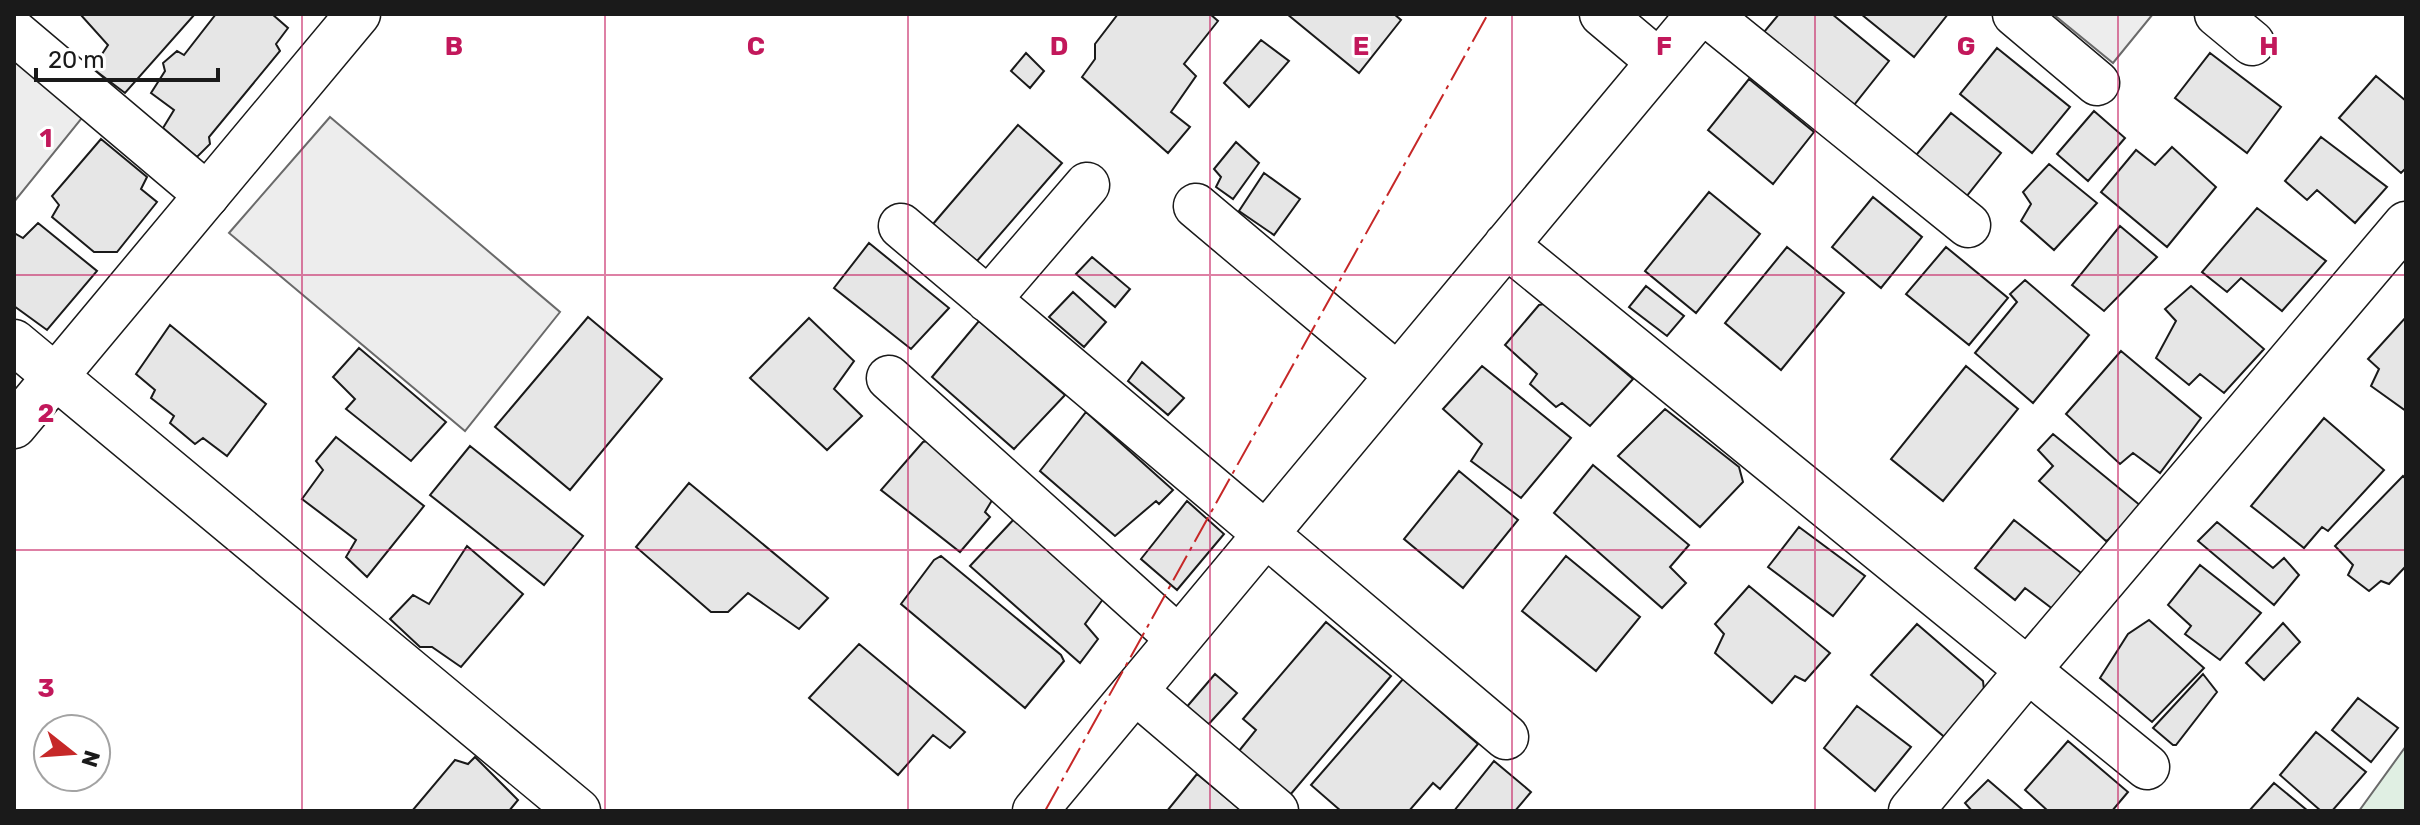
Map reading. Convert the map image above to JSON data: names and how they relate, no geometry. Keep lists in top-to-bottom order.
{
  "scale_bar": "20 m",
  "north": "right",
  "grid": {
    "columns": [
      "B",
      "C",
      "D",
      "E",
      "F",
      "G",
      "H"
    ],
    "rows": ["1", "2", "3"]
  }
}
